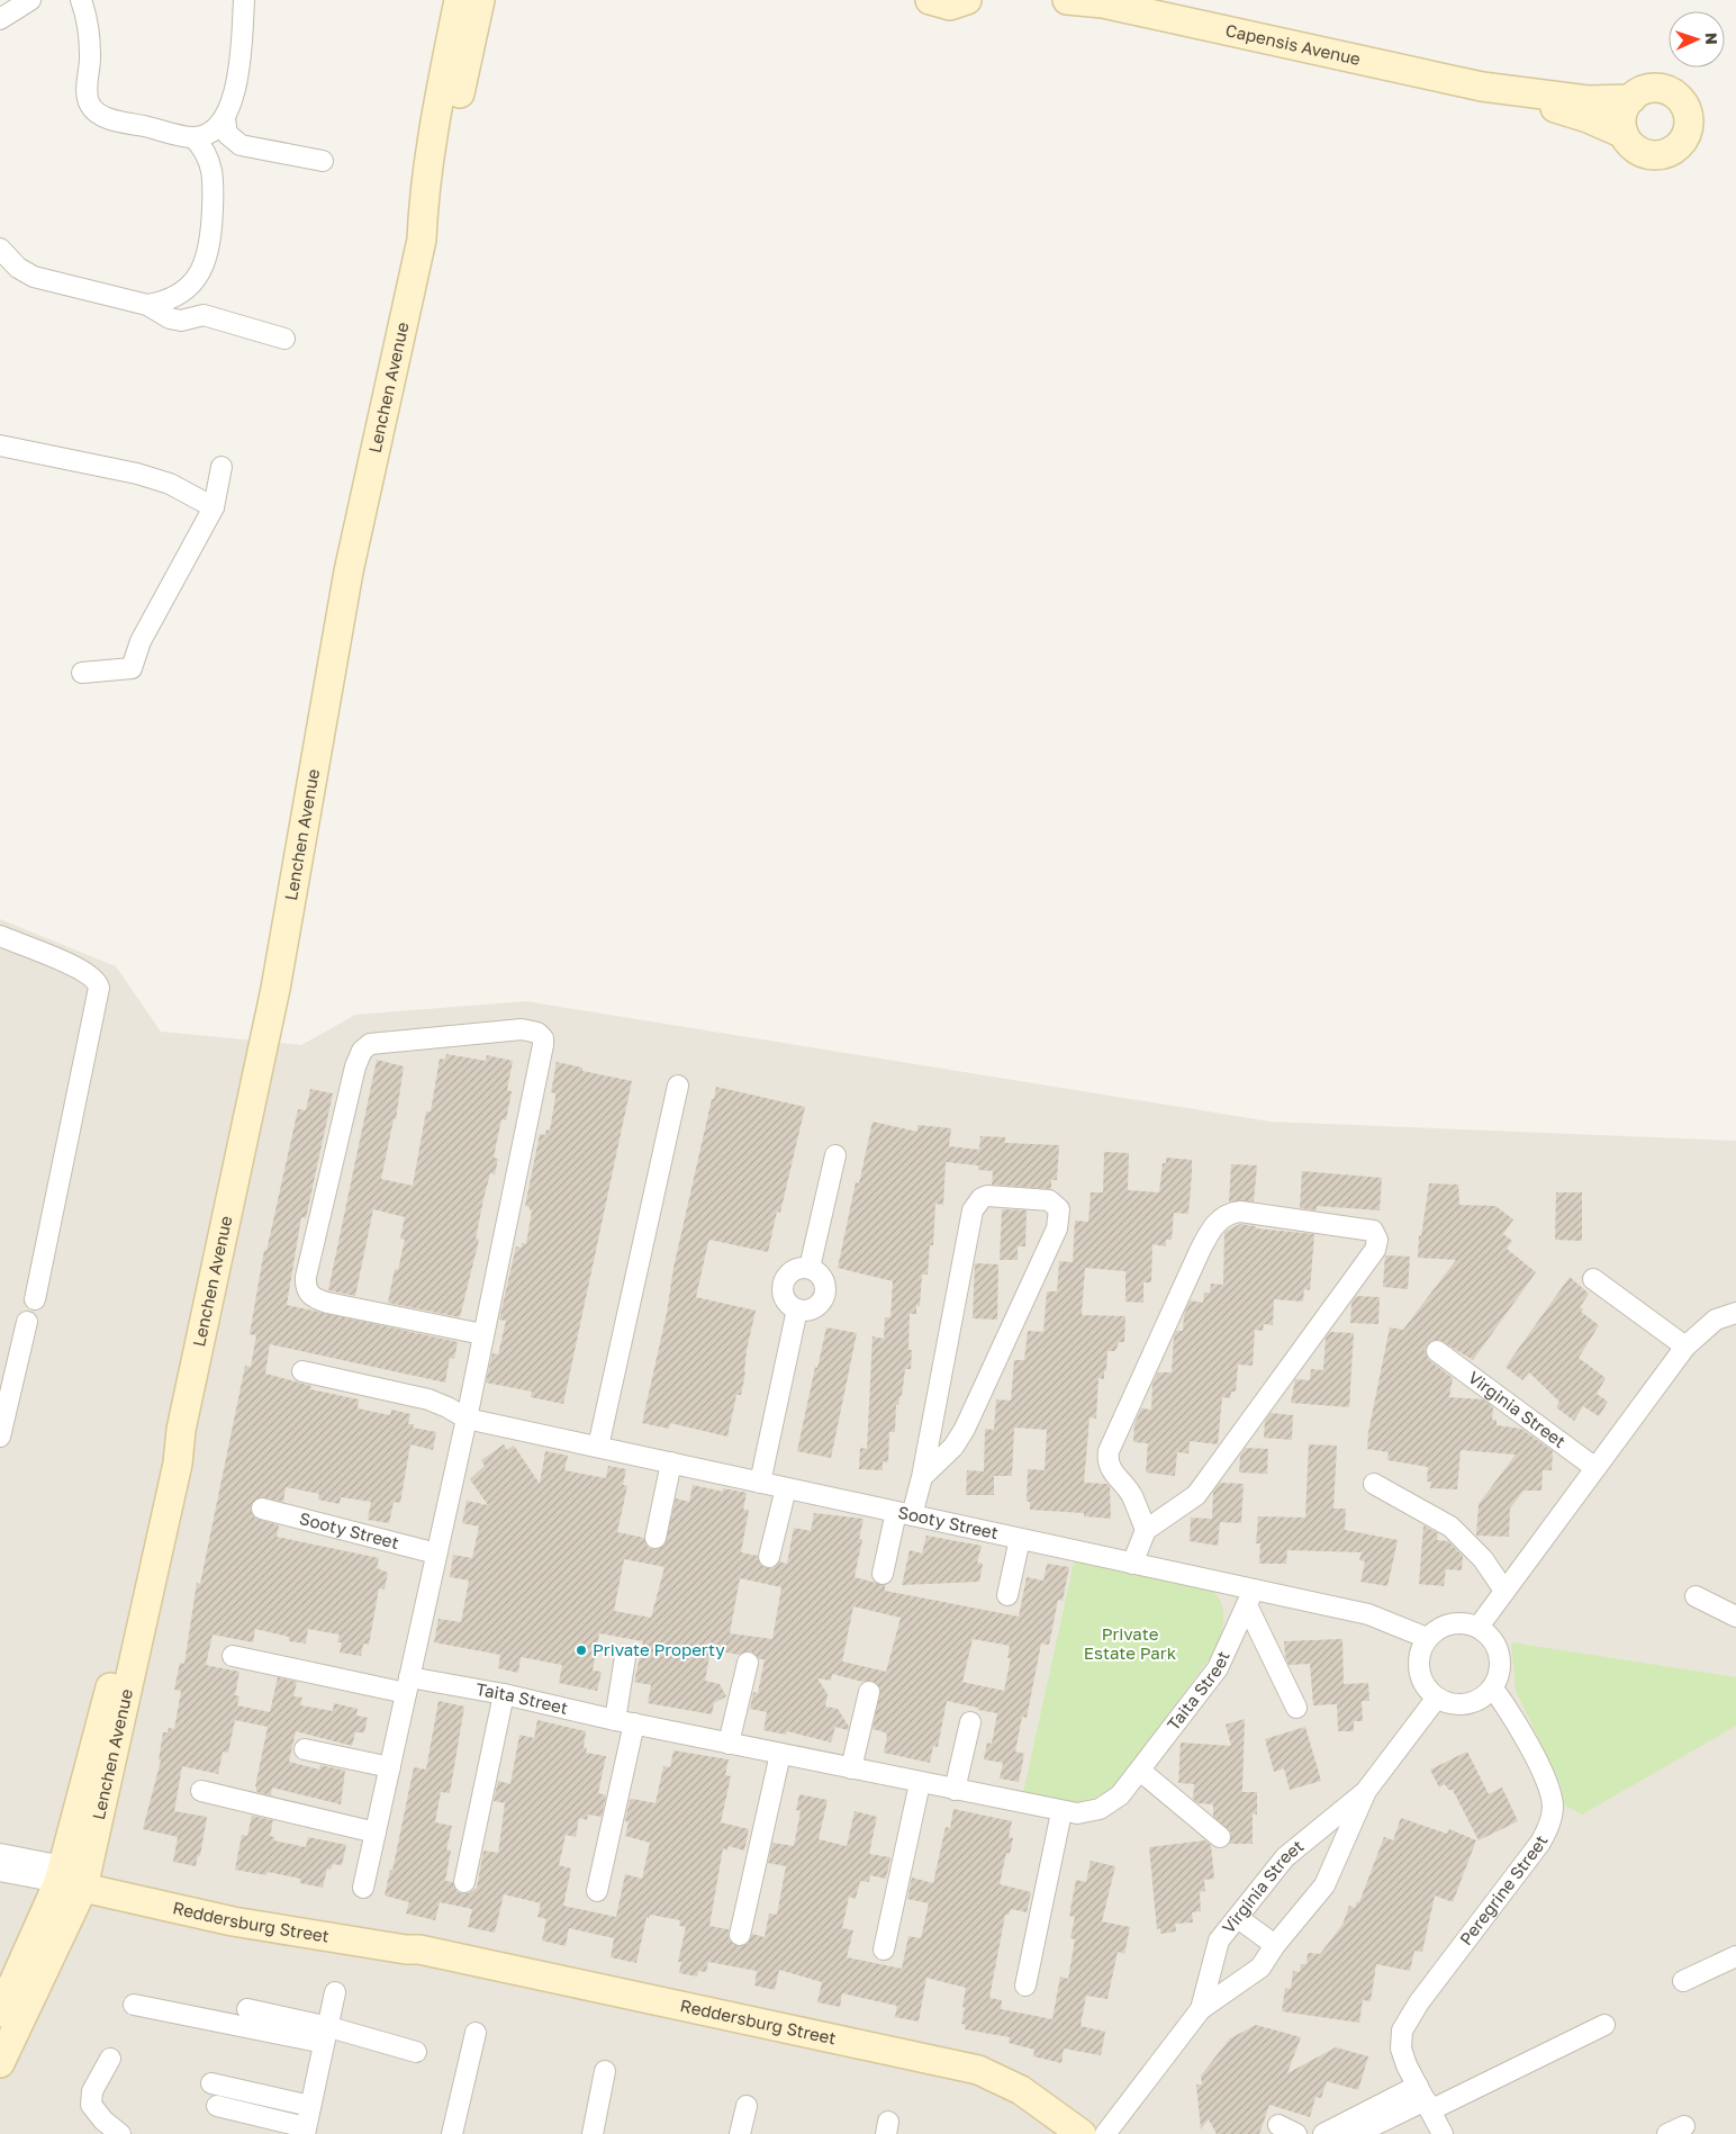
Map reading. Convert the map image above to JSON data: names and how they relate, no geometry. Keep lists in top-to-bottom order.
{
  "streets": {
    "main road": ["Capensis Avenue", "Lenchen Avenue", "Reddersburg Street"],
    "street": [
      "Virginia Street",
      "Sooty Street",
      "Taita Street",
      "Peregrine Street"
    ]
  },
  "crossings": [
    ["Lenchen Avenue", "Reddersburg Street"],
    ["Virginia Street", "Sooty Street"],
    ["Virginia Street", "Peregrine Street"],
    ["Sooty Street", "Taita Street"],
    ["Sooty Street", "Peregrine Street"]
  ],
  "parks": ["Private Estate Park"],
  "places": ["Private Property"],
  "north": "right"
}
